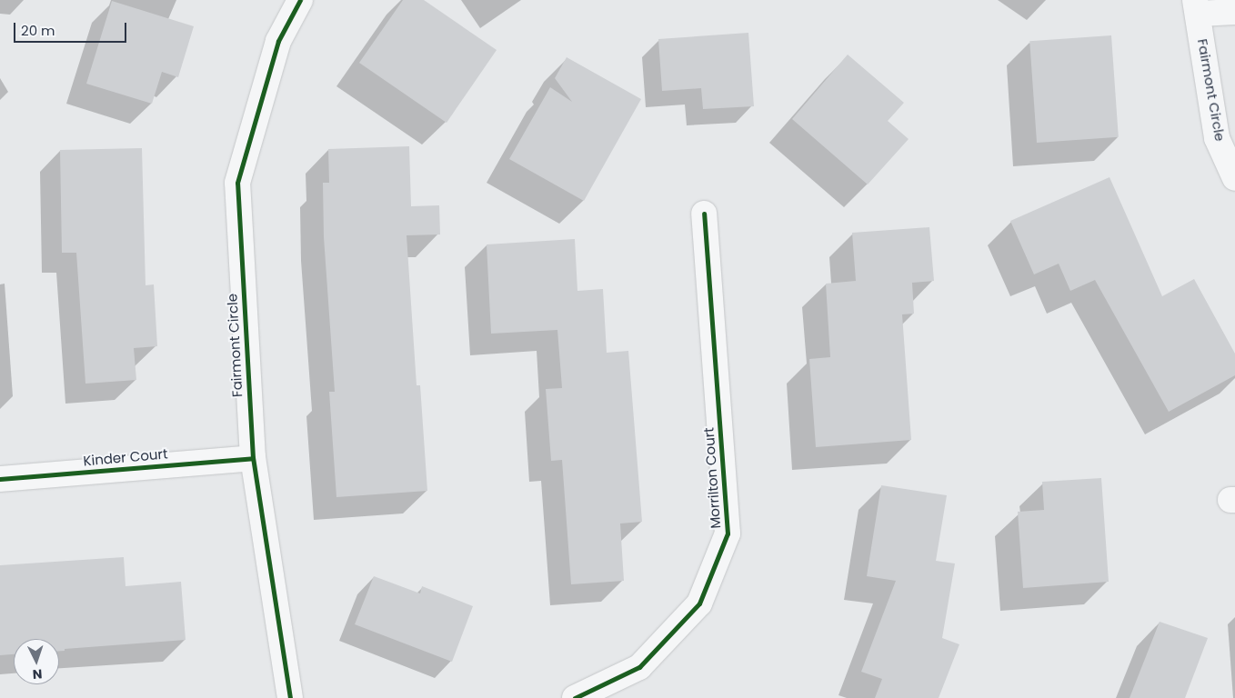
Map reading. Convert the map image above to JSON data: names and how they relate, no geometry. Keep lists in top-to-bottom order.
{
  "streets": {
    "street": ["Fairmont Circle", "Kinder Court", "Morrilton Court"]
  },
  "crossings": [
    ["Fairmont Circle", "Kinder Court"]
  ],
  "scale_bar": "20 m",
  "north": "bottom"
}
